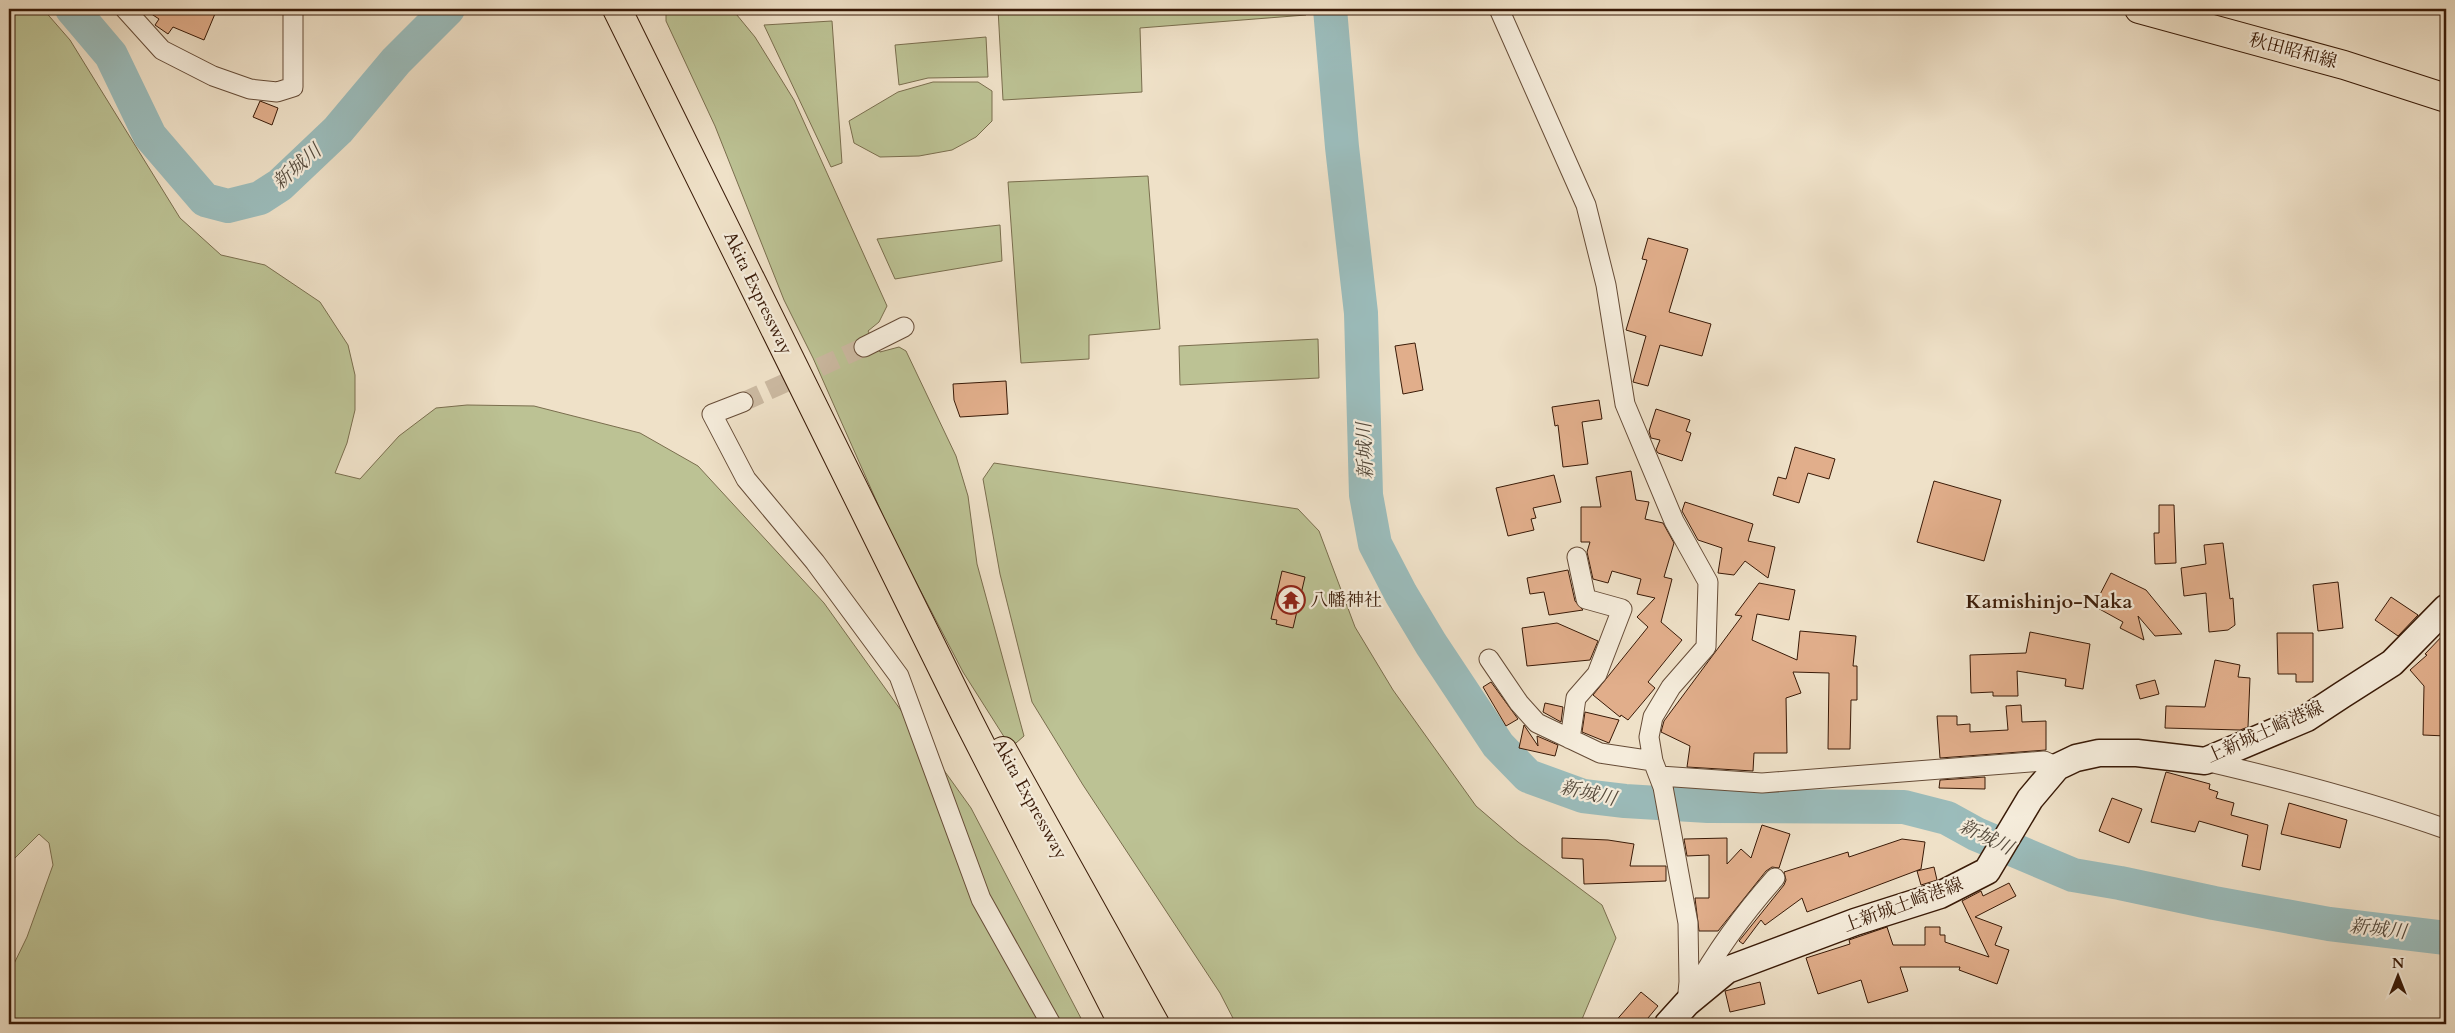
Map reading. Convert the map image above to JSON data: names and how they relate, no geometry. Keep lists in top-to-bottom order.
{
  "streets": {
    "main road": ["秋田昭和線", "Akita Expressway", "上新城土崎港線"]
  },
  "districts": ["Kamishinjo-Naka"],
  "water": ["新城川"],
  "places": {
    "temple": ["八幡神社"]
  },
  "north": "top"
}
